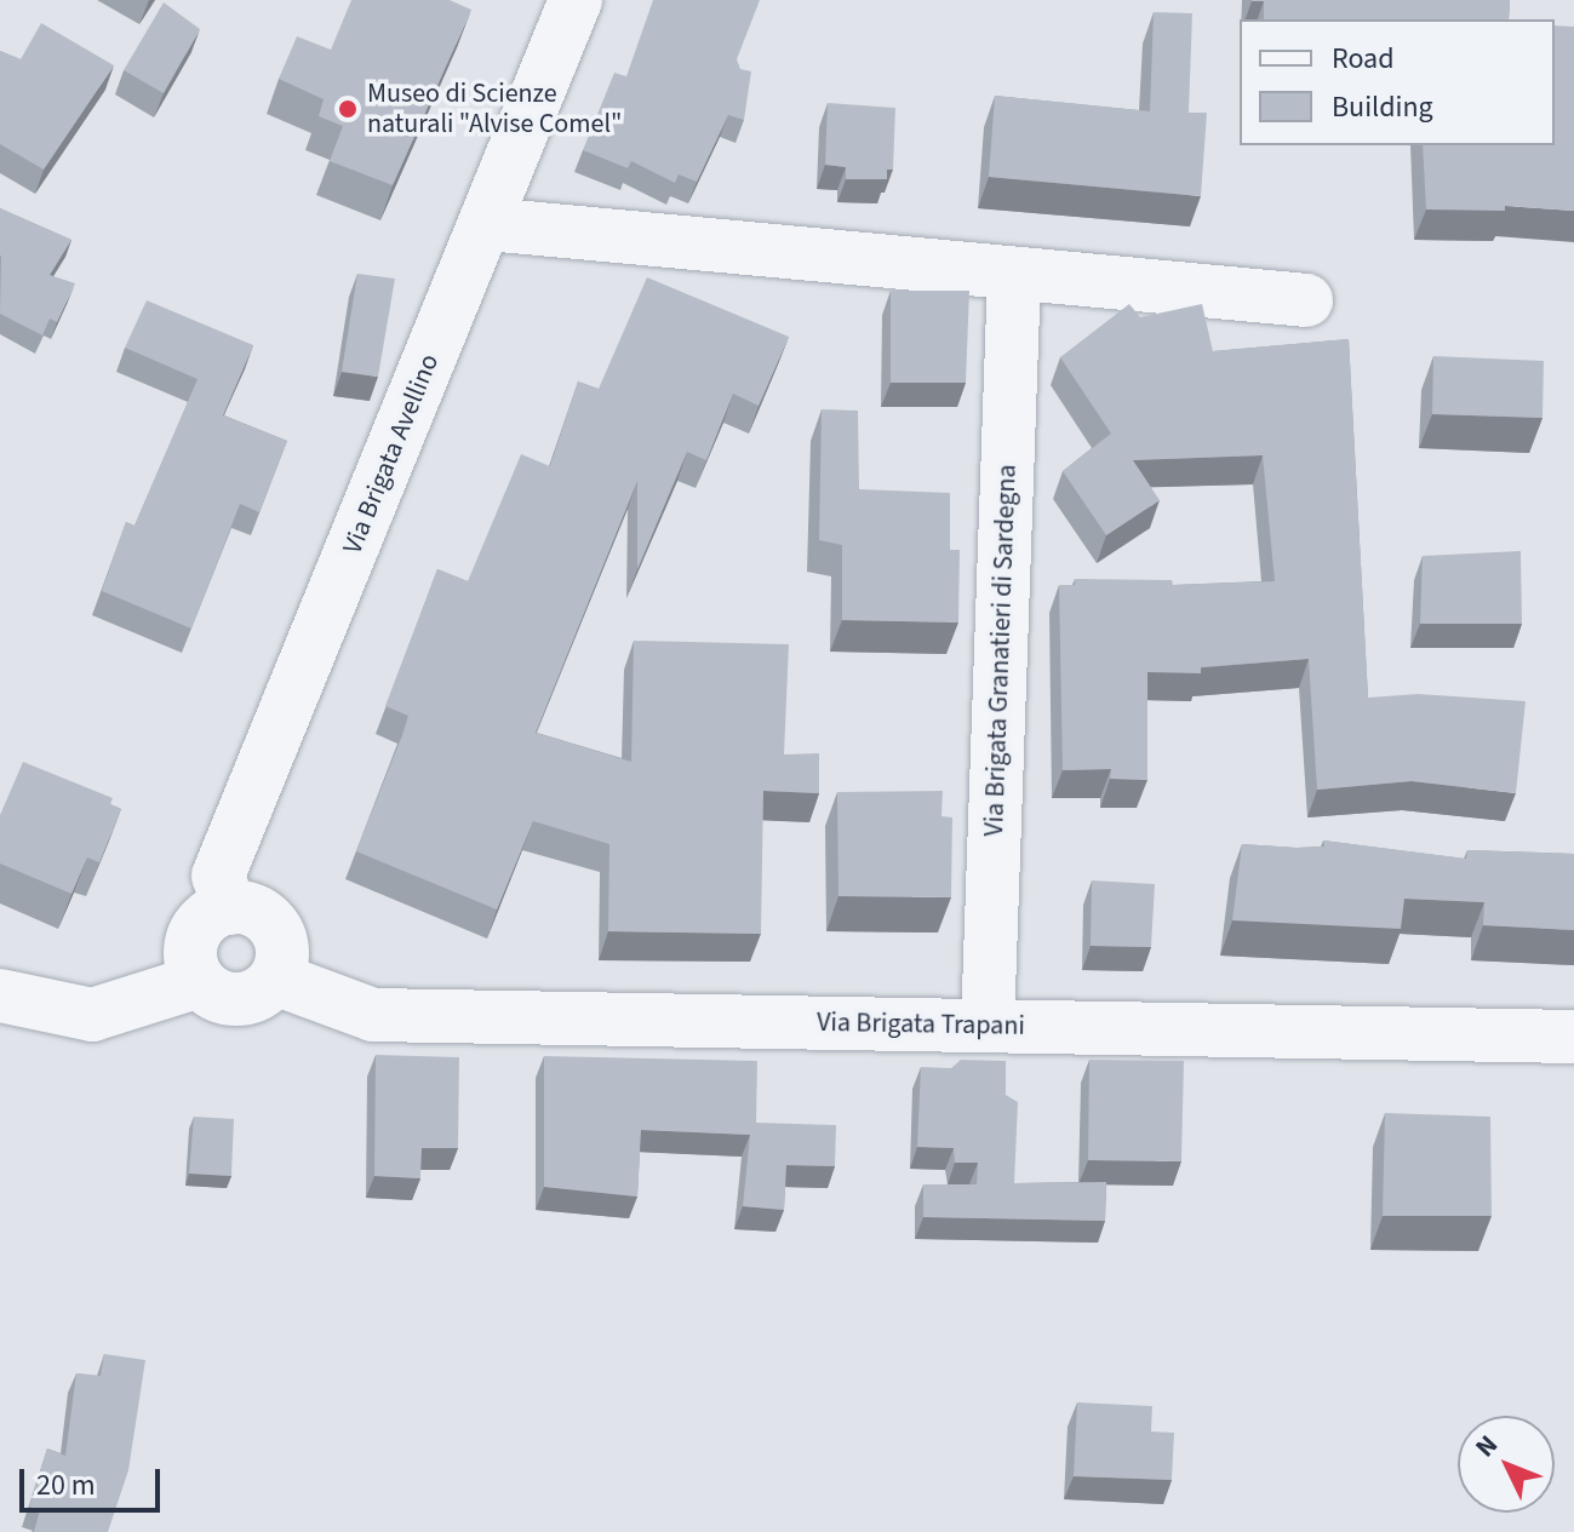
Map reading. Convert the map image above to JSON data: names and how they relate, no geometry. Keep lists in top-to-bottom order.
{
  "streets": {
    "street": ["Via Brigata Avellino", "Via Brigata Granatieri di Sardegna", "Via Brigata Trapani"]
  },
  "crossings": [
    ["Via Brigata Avellino", "Via Brigata Trapani"],
    ["Via Brigata Granatieri di Sardegna", "Via Brigata Trapani"]
  ],
  "places": ["Museo di Scienze naturali \"Alvise Comel\""],
  "legend": ["Road", "Building"],
  "scale_bar": "20 m",
  "north": "top left"
}
